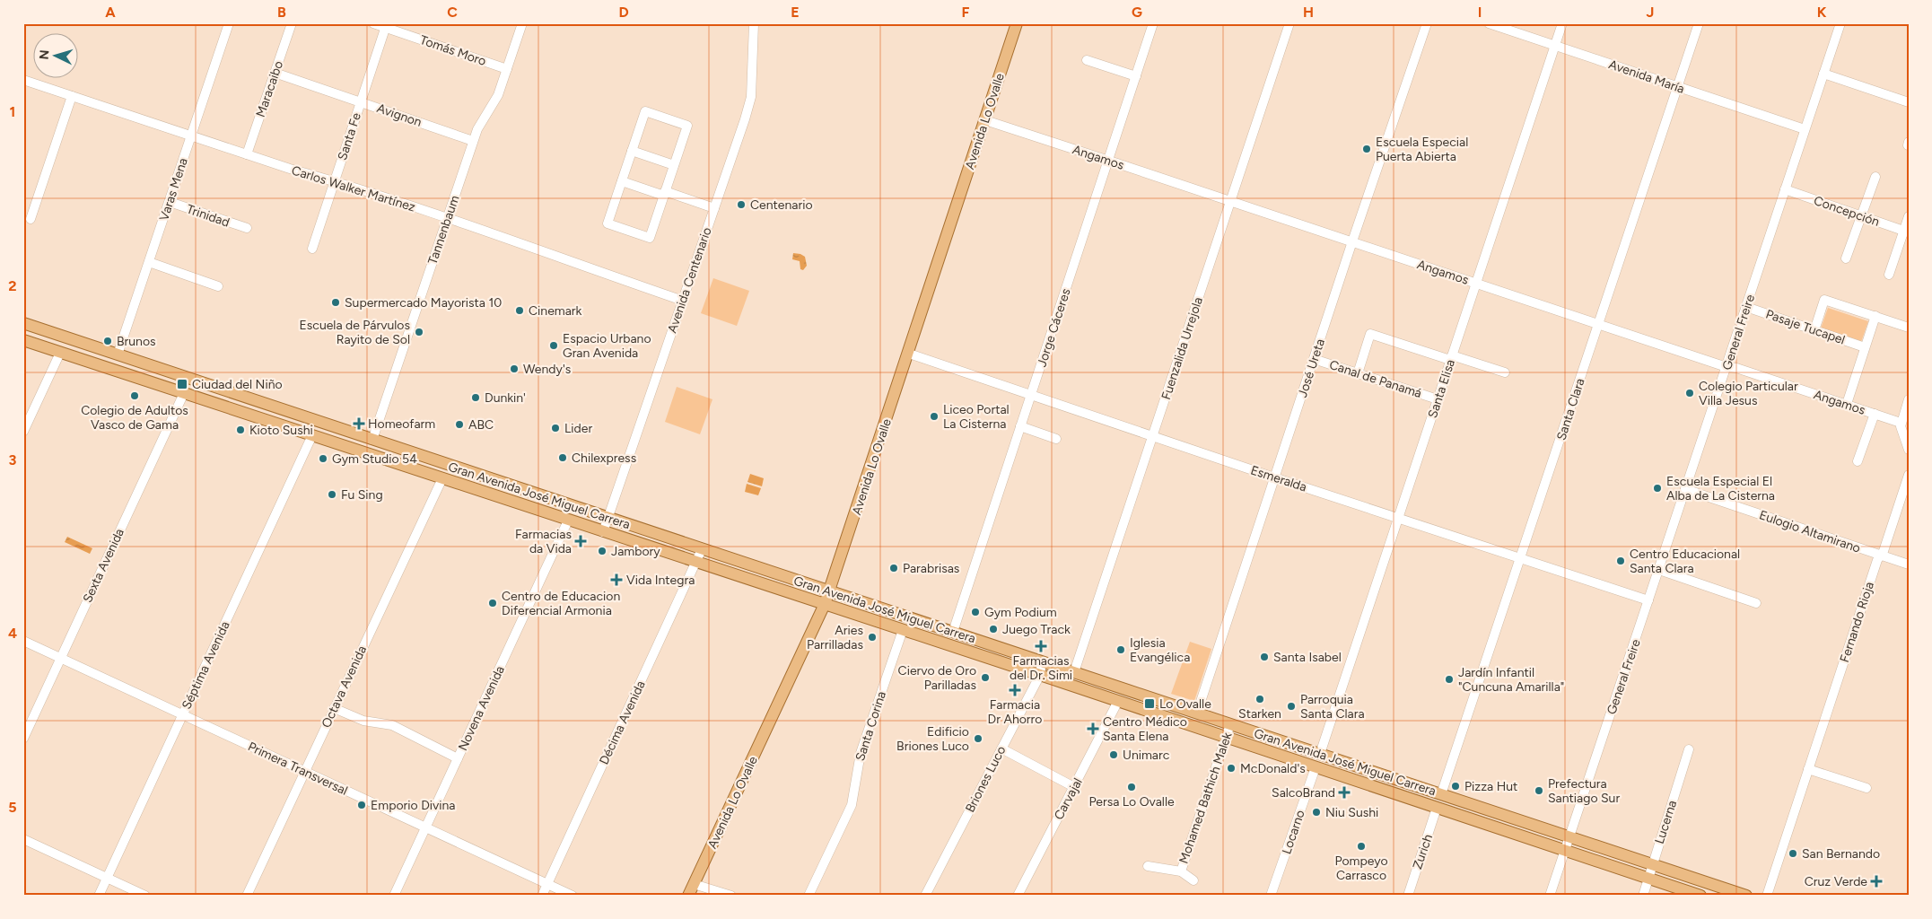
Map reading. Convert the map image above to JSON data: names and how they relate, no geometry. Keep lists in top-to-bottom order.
{
  "streets": {
    "main road": ["Avenida Lo Ovalle", "Gran Avenida José Miguel Carrera"],
    "street": [
      "Tomás Moro",
      "Avenida María",
      "Maracaibo",
      "Avignon",
      "Santa Fe",
      "Angamos",
      "Carlos Walker Martínez",
      "Varas Mena",
      "Concepción",
      "Trinidad",
      "Tannenbaum",
      "Avenida Centenario",
      "Pasaje Tucapel",
      "Jorge Cáceres",
      "General Freire",
      "Fuenzalida Urrejola",
      "José Ureta",
      "Canal de Panamá",
      "Santa Elisa",
      "Santa Clara",
      "Esmeralda",
      "Eulogio Altamirano",
      "Sexta Avenida",
      "Fernando Rioja",
      "Séptima Avenida",
      "Octava Avenida",
      "Novena Avenida",
      "Décima Avenida",
      "Santa Corina",
      "Primera Transversal",
      "Briones Luco",
      "Mohamed Bathich Malek",
      "Carvajal",
      "Lucerna",
      "Locarno",
      "Zurich"
    ]
  },
  "crossings": [
    ["Tomás Moro", "Santa Fe"],
    ["Tomás Moro", "Tannenbaum"],
    ["Avenida María", "General Freire"],
    ["Avenida María", "Santa Elisa"],
    ["Avenida María", "Santa Clara"],
    ["Maracaibo", "Avignon"],
    ["Maracaibo", "Carlos Walker Martínez"],
    ["Avignon", "Santa Fe"],
    ["Avignon", "Tannenbaum"],
    ["Avenida Lo Ovalle", "Angamos"],
    ["Avenida Lo Ovalle", "Esmeralda"],
    ["Avenida Lo Ovalle", "Gran Avenida José Miguel Carrera"],
    ["Santa Fe", "Carlos Walker Martínez"],
    ["Angamos", "Jorge Cáceres"],
    ["Angamos", "General Freire"],
    ["Angamos", "Fuenzalida Urrejola"],
    ["Angamos", "José Ureta"],
    ["Angamos", "Santa Elisa"],
    ["Angamos", "Santa Clara"],
    ["Carlos Walker Martínez", "Varas Mena"],
    ["Carlos Walker Martínez", "Tannenbaum"],
    ["Carlos Walker Martínez", "Avenida Centenario"],
    ["Varas Mena", "Trinidad"],
    ["Varas Mena", "Gran Avenida José Miguel Carrera"],
    ["Concepción", "General Freire"],
    ["Tannenbaum", "Gran Avenida José Miguel Carrera"],
    ["Avenida Centenario", "Gran Avenida José Miguel Carrera"],
    ["Pasaje Tucapel", "General Freire"],
    ["Jorge Cáceres", "Esmeralda"],
    ["Jorge Cáceres", "Gran Avenida José Miguel Carrera"],
    ["General Freire", "Esmeralda"],
    ["General Freire", "Gran Avenida José Miguel Carrera"],
    ["General Freire", "Eulogio Altamirano"],
    ["Fuenzalida Urrejola", "Esmeralda"],
    ["Fuenzalida Urrejola", "Gran Avenida José Miguel Carrera"],
    ["José Ureta", "Canal de Panamá"],
    ["José Ureta", "Esmeralda"],
    ["José Ureta", "Gran Avenida José Miguel Carrera"],
    ["Canal de Panamá", "Santa Elisa"],
    ["Santa Elisa", "Esmeralda"],
    ["Santa Elisa", "Gran Avenida José Miguel Carrera"],
    ["Santa Clara", "Esmeralda"],
    ["Santa Clara", "Gran Avenida José Miguel Carrera"],
    ["Gran Avenida José Miguel Carrera", "Sexta Avenida"],
    ["Gran Avenida José Miguel Carrera", "Séptima Avenida"],
    ["Gran Avenida José Miguel Carrera", "Octava Avenida"],
    ["Gran Avenida José Miguel Carrera", "Novena Avenida"],
    ["Gran Avenida José Miguel Carrera", "Décima Avenida"],
    ["Gran Avenida José Miguel Carrera", "Santa Corina"],
    ["Gran Avenida José Miguel Carrera", "Briones Luco"],
    ["Gran Avenida José Miguel Carrera", "Mohamed Bathich Malek"],
    ["Gran Avenida José Miguel Carrera", "Carvajal"],
    ["Gran Avenida José Miguel Carrera", "Lucerna"],
    ["Gran Avenida José Miguel Carrera", "Locarno"],
    ["Gran Avenida José Miguel Carrera", "Zurich"],
    ["Eulogio Altamirano", "Fernando Rioja"],
    ["Sexta Avenida", "Primera Transversal"],
    ["Séptima Avenida", "Primera Transversal"],
    ["Octava Avenida", "Primera Transversal"],
    ["Novena Avenida", "Primera Transversal"],
    ["Décima Avenida", "Primera Transversal"]
  ],
  "places": {
    "other": [
      "Escuela Especial Puerta Abierta",
      "Centenario",
      "Supermercado Mayorista 10",
      "Cinemark",
      "Escuela de Párvulos Rayito de Sol",
      "Brunos",
      "Espacio Urbano Gran Avenida",
      "Wendy's",
      "Colegio Particular Villa Jesus",
      "Colegio de Adultos Vasco de Gama",
      "Dunkin'",
      "Liceo Portal La Cisterna",
      "ABC",
      "Lider",
      "Kioto Sushi",
      "Chilexpress",
      "Gym Studio 54",
      "Escuela Especial El Alba de La Cisterna",
      "Fu Sing",
      "Jambory",
      "Centro Educacional Santa Clara",
      "Parabrisas",
      "Centro de Educacion Diferencial Armonia",
      "Gym Podium",
      "Juego Track",
      "Aries Parrilladas",
      "Iglesia Evangélica",
      "Santa Isabel",
      "Ciervo de Oro Parilladas",
      "Jardín Infantil \"Cuncuna Amarilla\"",
      "Starken",
      "Parroquia Santa Clara",
      "Edificio Briones Luco",
      "Unimarc",
      "McDonald's",
      "Pizza Hut",
      "Persa Lo Ovalle",
      "Prefectura Santiago Sur",
      "Emporio Divina",
      "Niu Sushi",
      "Pompeyo Carrasco",
      "San Bernando"
    ],
    "transit": ["Ciudad del Niño", "Lo Ovalle"],
    "health": [
      "Homeofarm",
      "Farmacias da Vida",
      "Vida Integra",
      "Farmacias del Dr. Simi",
      "Farmacia Dr Ahorro",
      "Centro Médico Santa Elena",
      "SalcoBrand",
      "Cruz Verde"
    ]
  },
  "north": "left",
  "grid": {
    "columns": [
      "A",
      "B",
      "C",
      "D",
      "E",
      "F",
      "G",
      "H",
      "I",
      "J",
      "K"
    ],
    "rows": [
      "1",
      "2",
      "3",
      "4",
      "5"
    ]
  }
}
